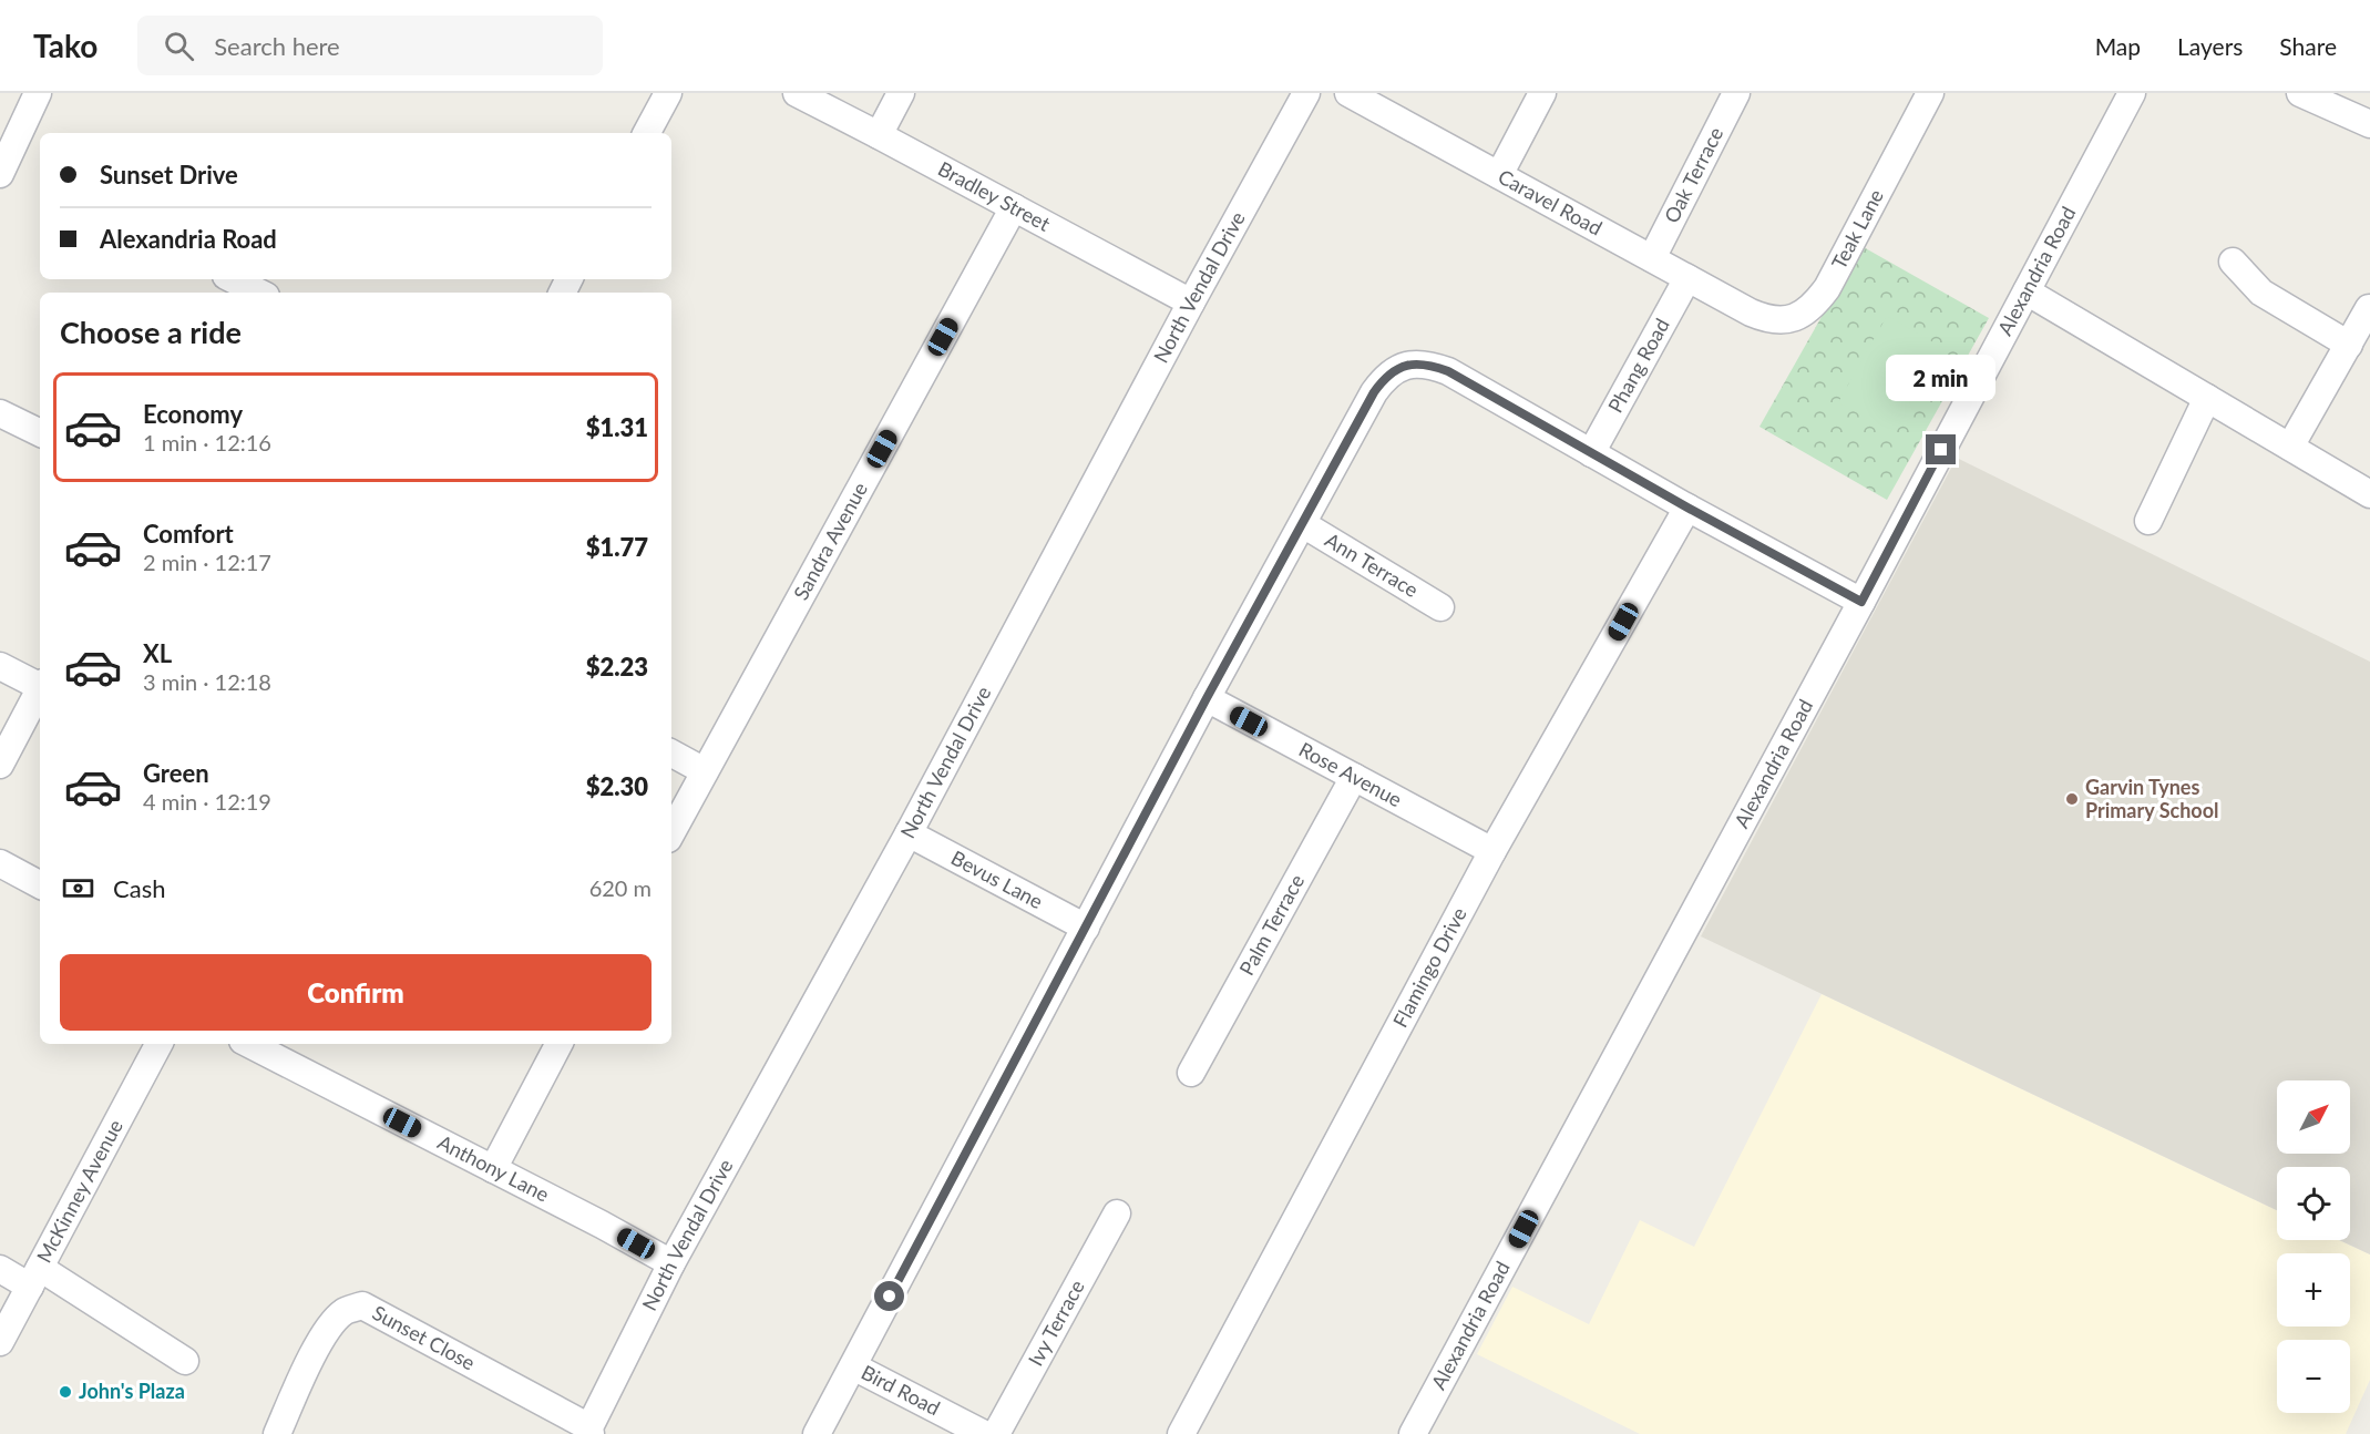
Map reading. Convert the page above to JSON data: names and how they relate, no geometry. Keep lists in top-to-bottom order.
{
  "streets": {
    "street": [
      "Oak Terrace",
      "Bradley Street",
      "Caravel Road",
      "Teak Lane",
      "Alexandria Road",
      "North Vendal Drive",
      "Phang Road",
      "Sandra Avenue",
      "Ann Terrace",
      "Rose Avenue",
      "Bevus Lane",
      "Palm Terrace",
      "Flamingo Drive",
      "Anthony Lane",
      "McKinney Avenue",
      "Ivy Terrace",
      "Sunset Close",
      "Bird Road"
    ]
  },
  "crossings": [
    ["Oak Terrace", "Caravel Road"],
    ["Bradley Street", "North Vendal Drive"],
    ["Bradley Street", "Sandra Avenue"],
    ["Caravel Road", "Teak Lane"],
    ["Caravel Road", "Phang Road"],
    ["North Vendal Drive", "Bevus Lane"],
    ["North Vendal Drive", "Anthony Lane"],
    ["North Vendal Drive", "Sunset Close"],
    ["Rose Avenue", "Palm Terrace"],
    ["Rose Avenue", "Flamingo Drive"]
  ],
  "places": ["Garvin Tynes Primary School", "John's Plaza"],
  "north": "top right",
  "page": {
    "header": "Tako",
    "search": "Search here",
    "nav": ["Map", "Layers", "Share"],
    "banner": ["Sunset Drive", "Alexandria Road"],
    "heading": "Choose a ride",
    "bubble": "2 min",
    "list": [
      {
        "name": "Economy",
        "note": "1 min · 12:16",
        "value": "$1.31"
      },
      {
        "name": "Comfort",
        "note": "2 min · 12:17",
        "value": "$1.77"
      },
      {
        "name": "XL",
        "note": "3 min · 12:18",
        "value": "$2.23"
      },
      {
        "name": "Green",
        "note": "4 min · 12:19",
        "value": "$2.30"
      }
    ],
    "pay": ["Cash", "620 m"],
    "buttons": "Confirm",
    "map_buttons": ["+", "−"]
  }
}
